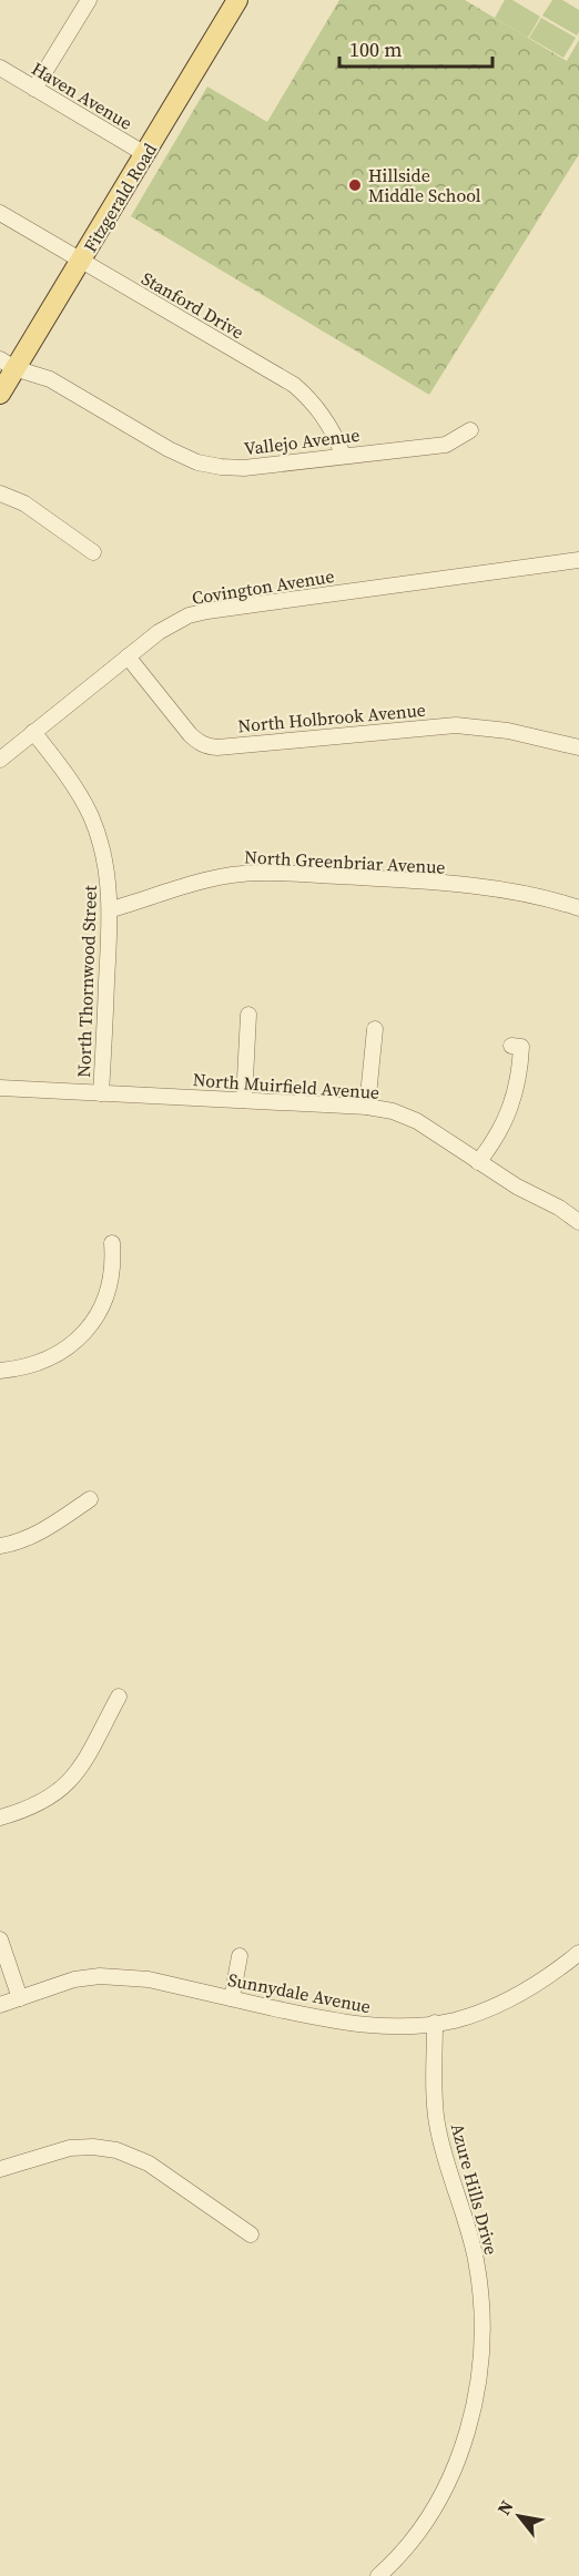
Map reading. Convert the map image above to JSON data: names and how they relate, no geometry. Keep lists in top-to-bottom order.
{
  "streets": {
    "main road": ["Fitzgerald Road"],
    "street": [
      "Haven Avenue",
      "Stanford Drive",
      "Vallejo Avenue",
      "Covington Avenue",
      "North Holbrook Avenue",
      "North Greenbriar Avenue",
      "North Thornwood Street",
      "North Muirfield Avenue",
      "Sunnydale Avenue",
      "Azure Hills Drive"
    ]
  },
  "crossings": [
    ["Haven Avenue", "Fitzgerald Road"],
    ["Fitzgerald Road", "Stanford Drive"],
    ["Fitzgerald Road", "Vallejo Avenue"],
    ["Stanford Drive", "Vallejo Avenue"],
    ["Covington Avenue", "North Holbrook Avenue"],
    ["Covington Avenue", "North Thornwood Street"],
    ["North Greenbriar Avenue", "North Thornwood Street"],
    ["North Thornwood Street", "North Muirfield Avenue"],
    ["Sunnydale Avenue", "Azure Hills Drive"]
  ],
  "places": ["Hillside Middle School"],
  "scale_bar": "100 m",
  "north": "top left"
}
